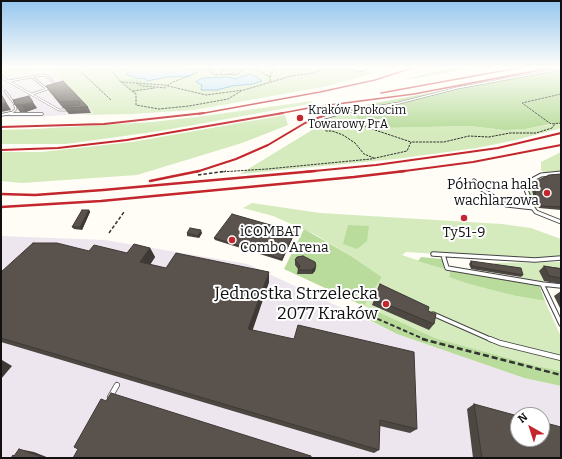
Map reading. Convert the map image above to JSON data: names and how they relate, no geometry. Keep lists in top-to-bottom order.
{
  "places": [
    "Kraków Prokocim Towarowy PrA",
    "Północna hala wachlarzowa",
    "Ty51-9",
    "iCOMBAT Combo Arena",
    "Jednostka Strzelecka 2077 Kraków"
  ],
  "north": "top left"
}
